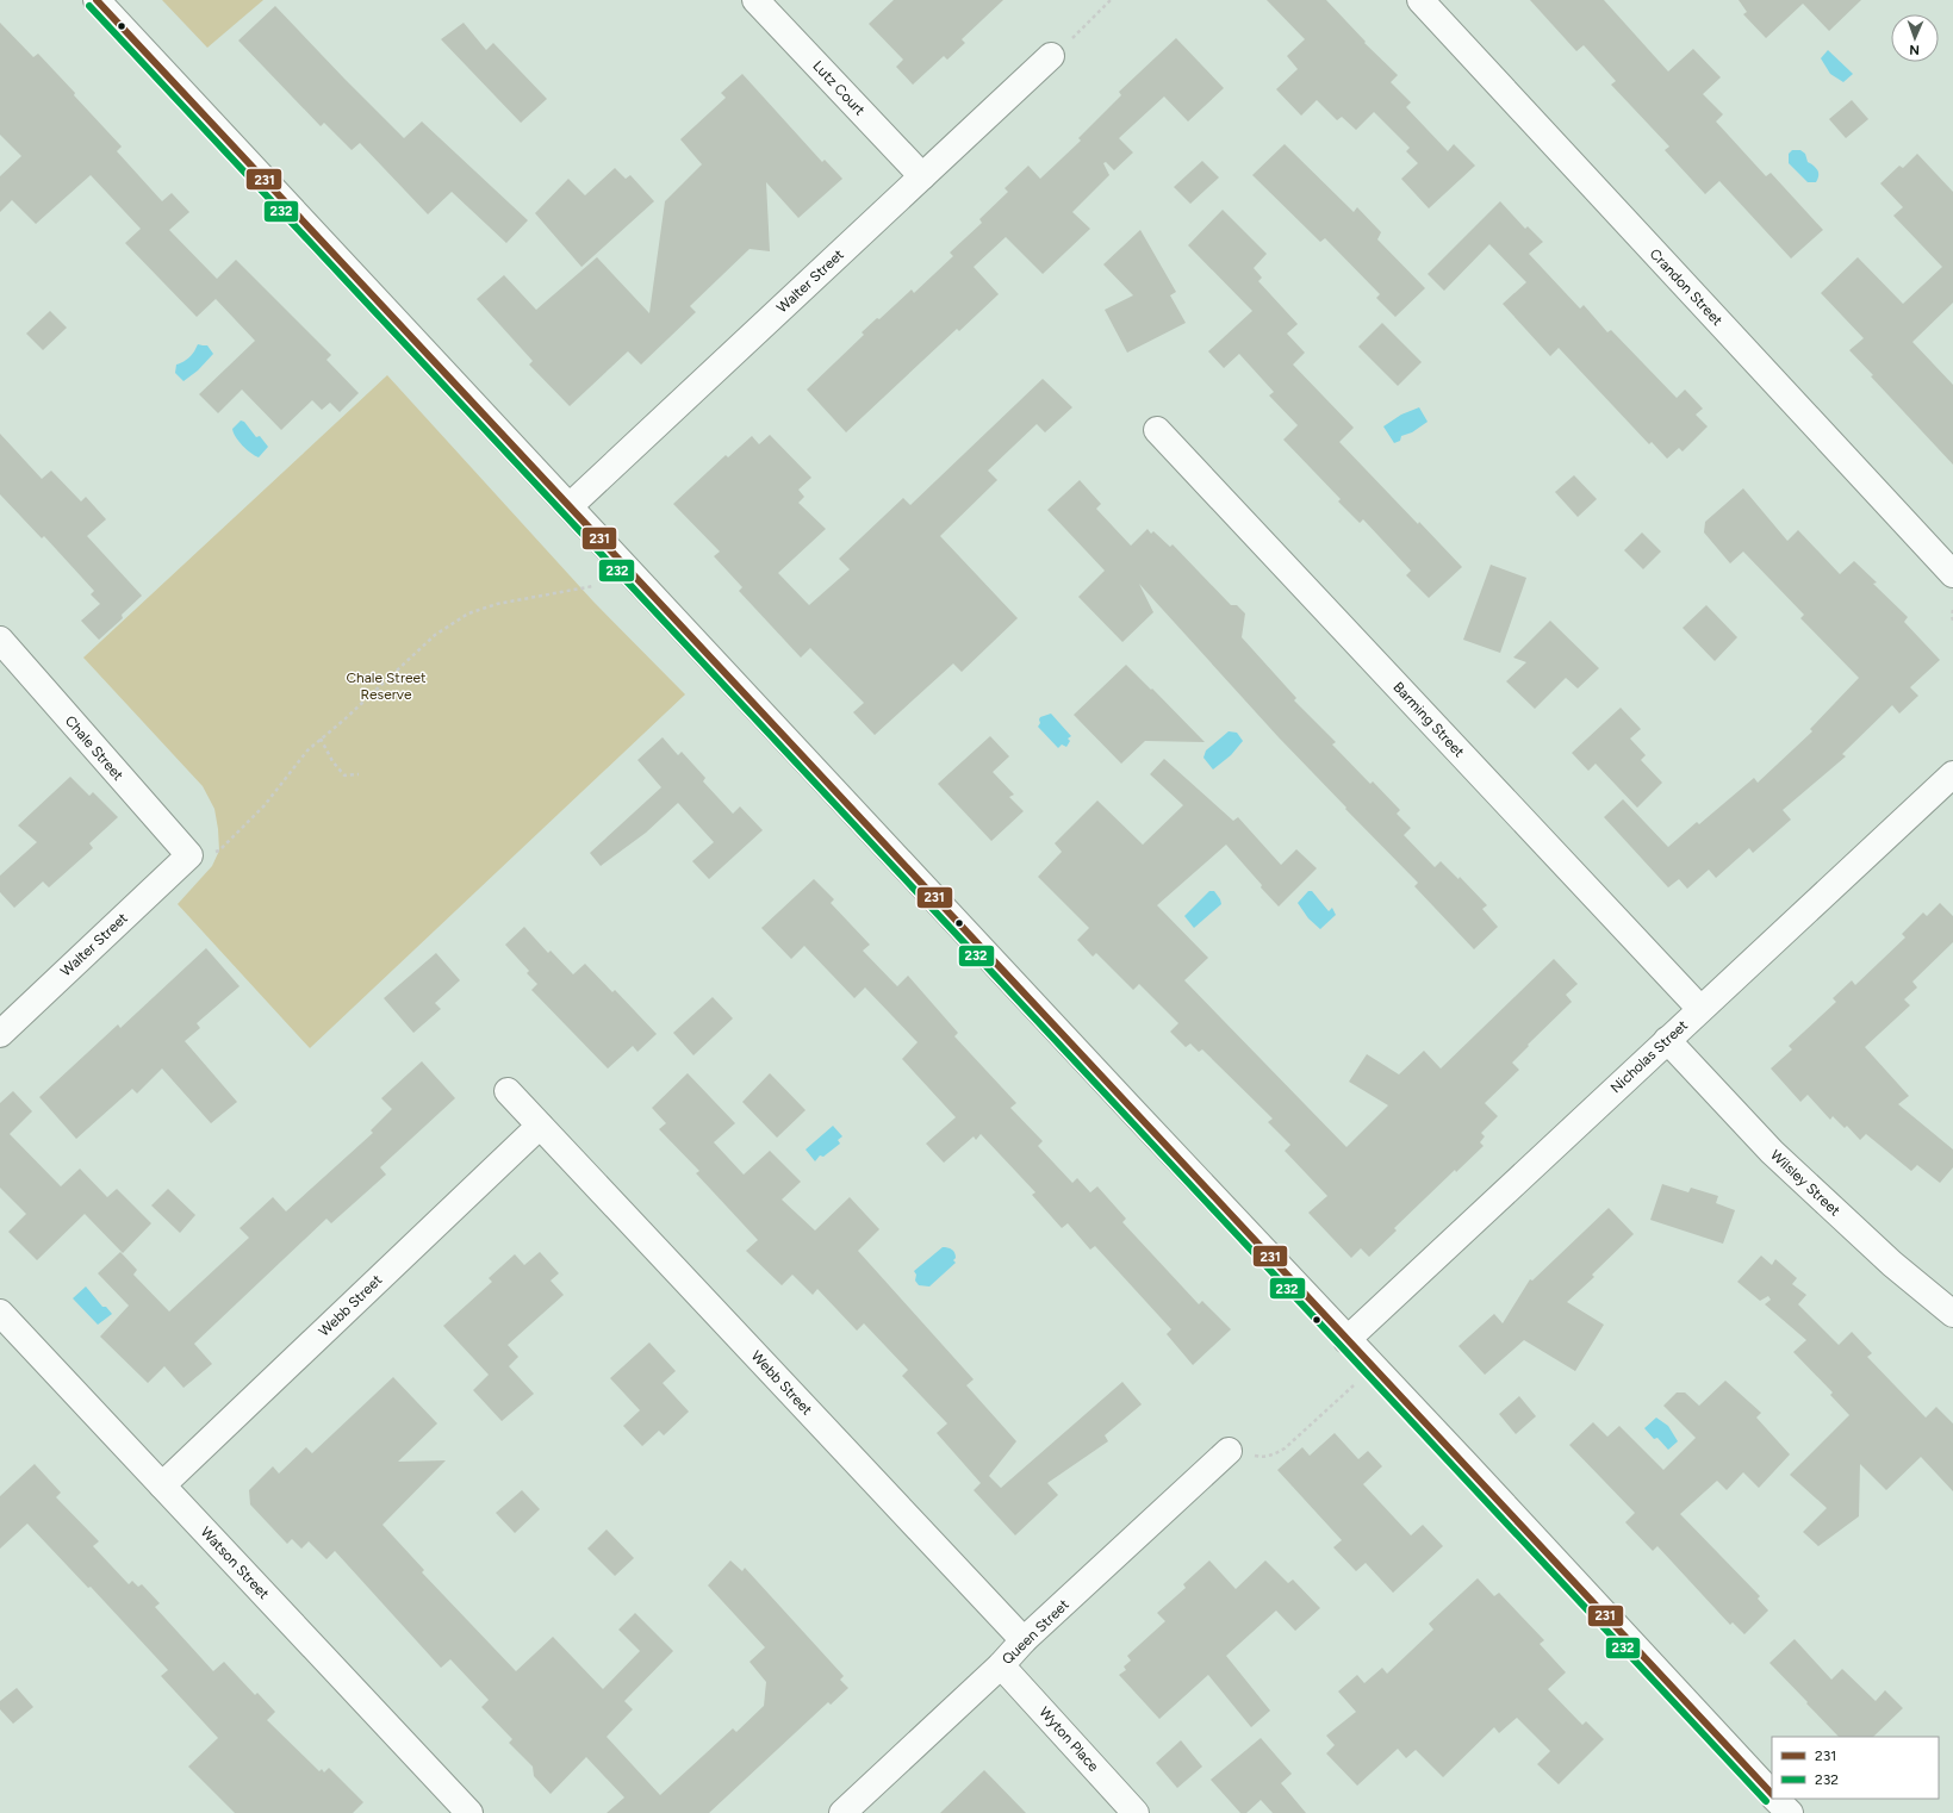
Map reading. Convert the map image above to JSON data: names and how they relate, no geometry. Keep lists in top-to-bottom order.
{
  "streets": {
    "street": [
      "Lutz Court",
      "Walter Street",
      "Crandon Street",
      "Barming Street",
      "Chale Street",
      "Nicholas Street",
      "Wilsley Street",
      "Webb Street",
      "Watson Street",
      "Queen Street",
      "Wyton Place"
    ]
  },
  "crossings": [
    ["Lutz Court", "Walter Street"],
    ["Walter Street", "Chale Street"],
    ["Barming Street", "Nicholas Street"],
    ["Nicholas Street", "Wilsley Street"],
    ["Webb Street", "Watson Street"],
    ["Webb Street", "Queen Street"],
    ["Queen Street", "Wyton Place"]
  ],
  "parks": ["Chale Street Reserve"],
  "lines": ["transit line 231", "transit line 232"],
  "legend": ["231", "232"],
  "north": "bottom"
}
